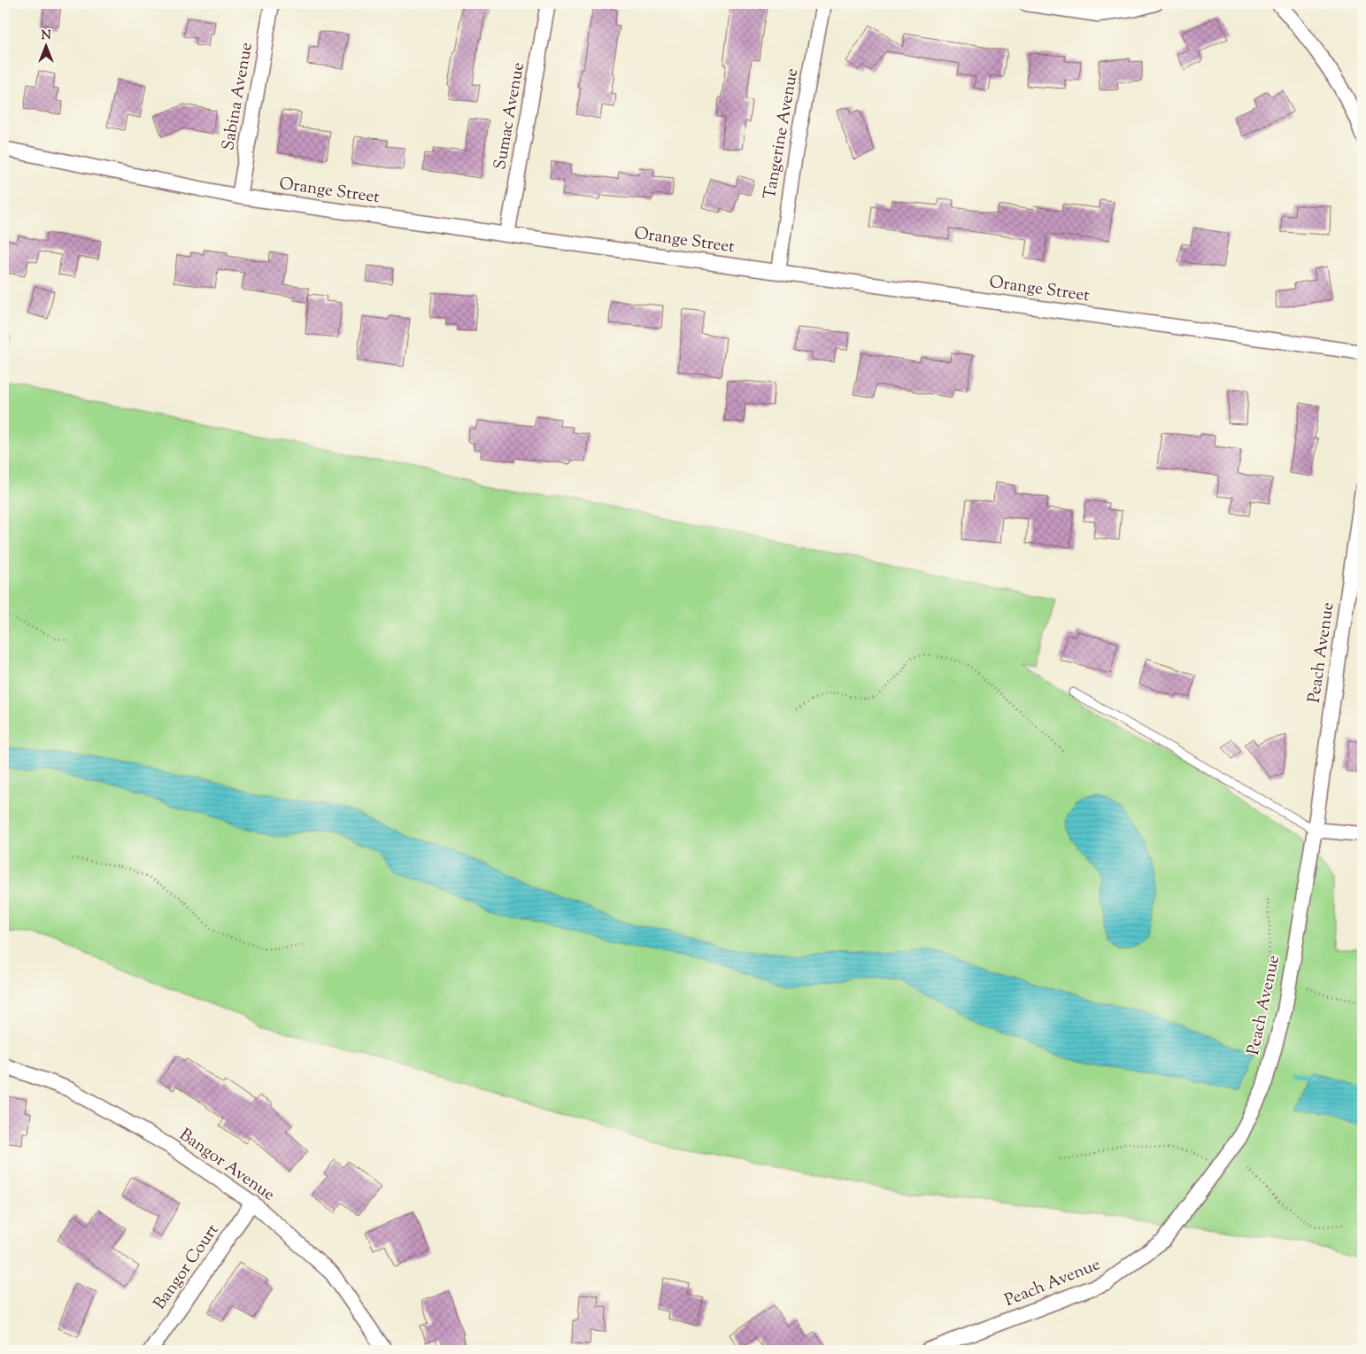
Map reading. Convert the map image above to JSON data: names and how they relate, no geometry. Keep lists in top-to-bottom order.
{
  "streets": {
    "street": [
      "Sabina Avenue",
      "Sumac Avenue",
      "Tangerine Avenue",
      "Orange Street",
      "Peach Avenue",
      "Bangor Avenue",
      "Bangor Court"
    ]
  },
  "crossings": [
    ["Sabina Avenue", "Orange Street"],
    ["Sumac Avenue", "Orange Street"],
    ["Tangerine Avenue", "Orange Street"],
    ["Bangor Avenue", "Bangor Court"]
  ],
  "north": "top"
}
